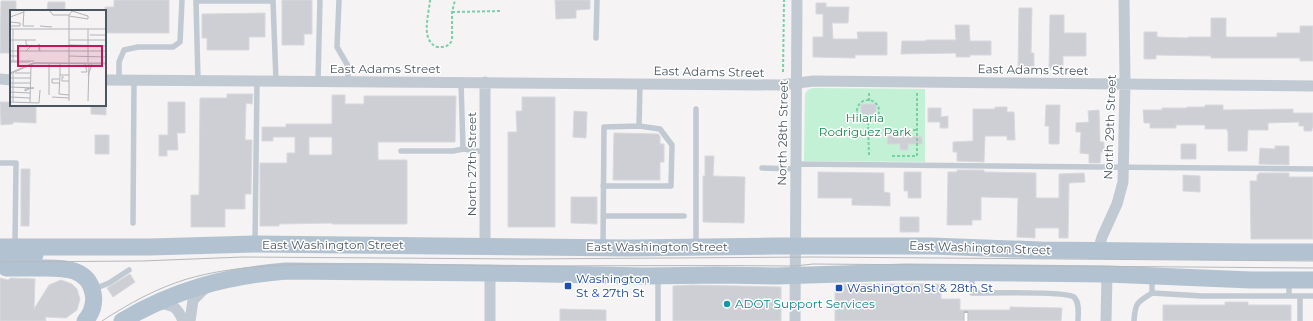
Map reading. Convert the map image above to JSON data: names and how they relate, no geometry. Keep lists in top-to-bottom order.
{
  "streets": {
    "main road": ["East Washington Street"],
    "street": [
      "East Adams Street",
      "North 29th Street",
      "North 28th Street",
      "North 27th Street"
    ]
  },
  "crossings": [
    ["East Adams Street", "North 29th Street"],
    ["East Adams Street", "North 28th Street"],
    ["East Adams Street", "North 27th Street"],
    ["North 29th Street", "East Washington Street"],
    ["North 28th Street", "East Washington Street"],
    ["North 27th Street", "East Washington Street"]
  ],
  "parks": ["Hilaria Rodriguez Park"],
  "places": {
    "transit": ["Washington St & 27th St", "Washington St & 28th St"],
    "other": ["ADOT Support Services"]
  }
}
